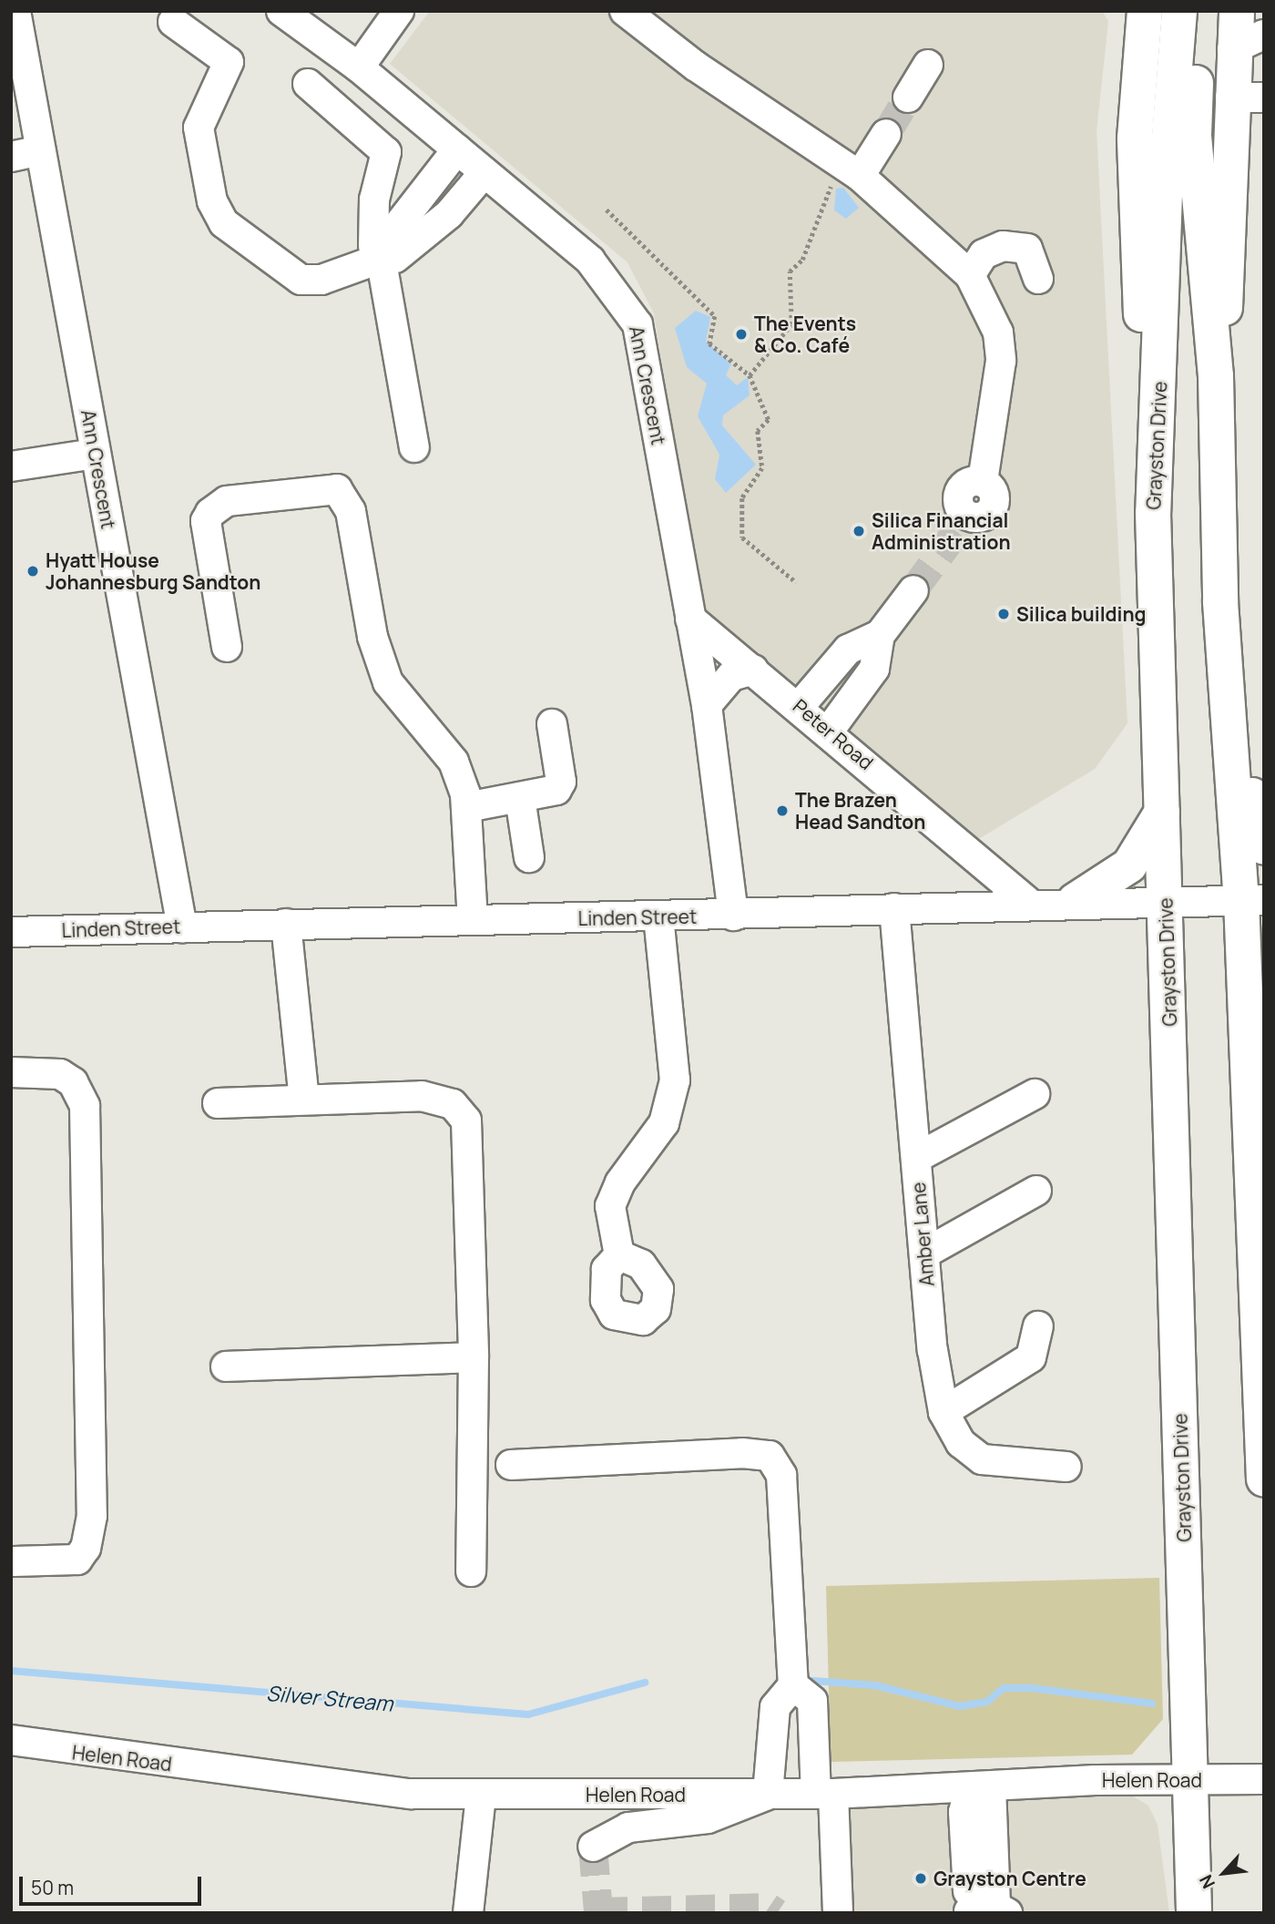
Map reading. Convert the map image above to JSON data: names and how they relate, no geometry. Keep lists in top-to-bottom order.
{
  "streets": {
    "main road": ["Grayston Drive"],
    "street": [
      "Ann Crescent",
      "Peter Road",
      "Linden Street",
      "Amber Lane",
      "Helen Road"
    ]
  },
  "crossings": [
    ["Ann Crescent", "Peter Road"],
    ["Ann Crescent", "Linden Street"],
    ["Grayston Drive", "Linden Street"],
    ["Grayston Drive", "Helen Road"],
    ["Peter Road", "Linden Street"],
    ["Linden Street", "Amber Lane"]
  ],
  "water": ["Silver Stream"],
  "places": [
    "The Events & Co. Café",
    "Silica Financial Administration",
    "Hyatt House Johannesburg Sandton",
    "Silica building",
    "The Brazen Head Sandton",
    "Grayston Centre"
  ],
  "scale_bar": "50 m",
  "north": "bottom left"
}
